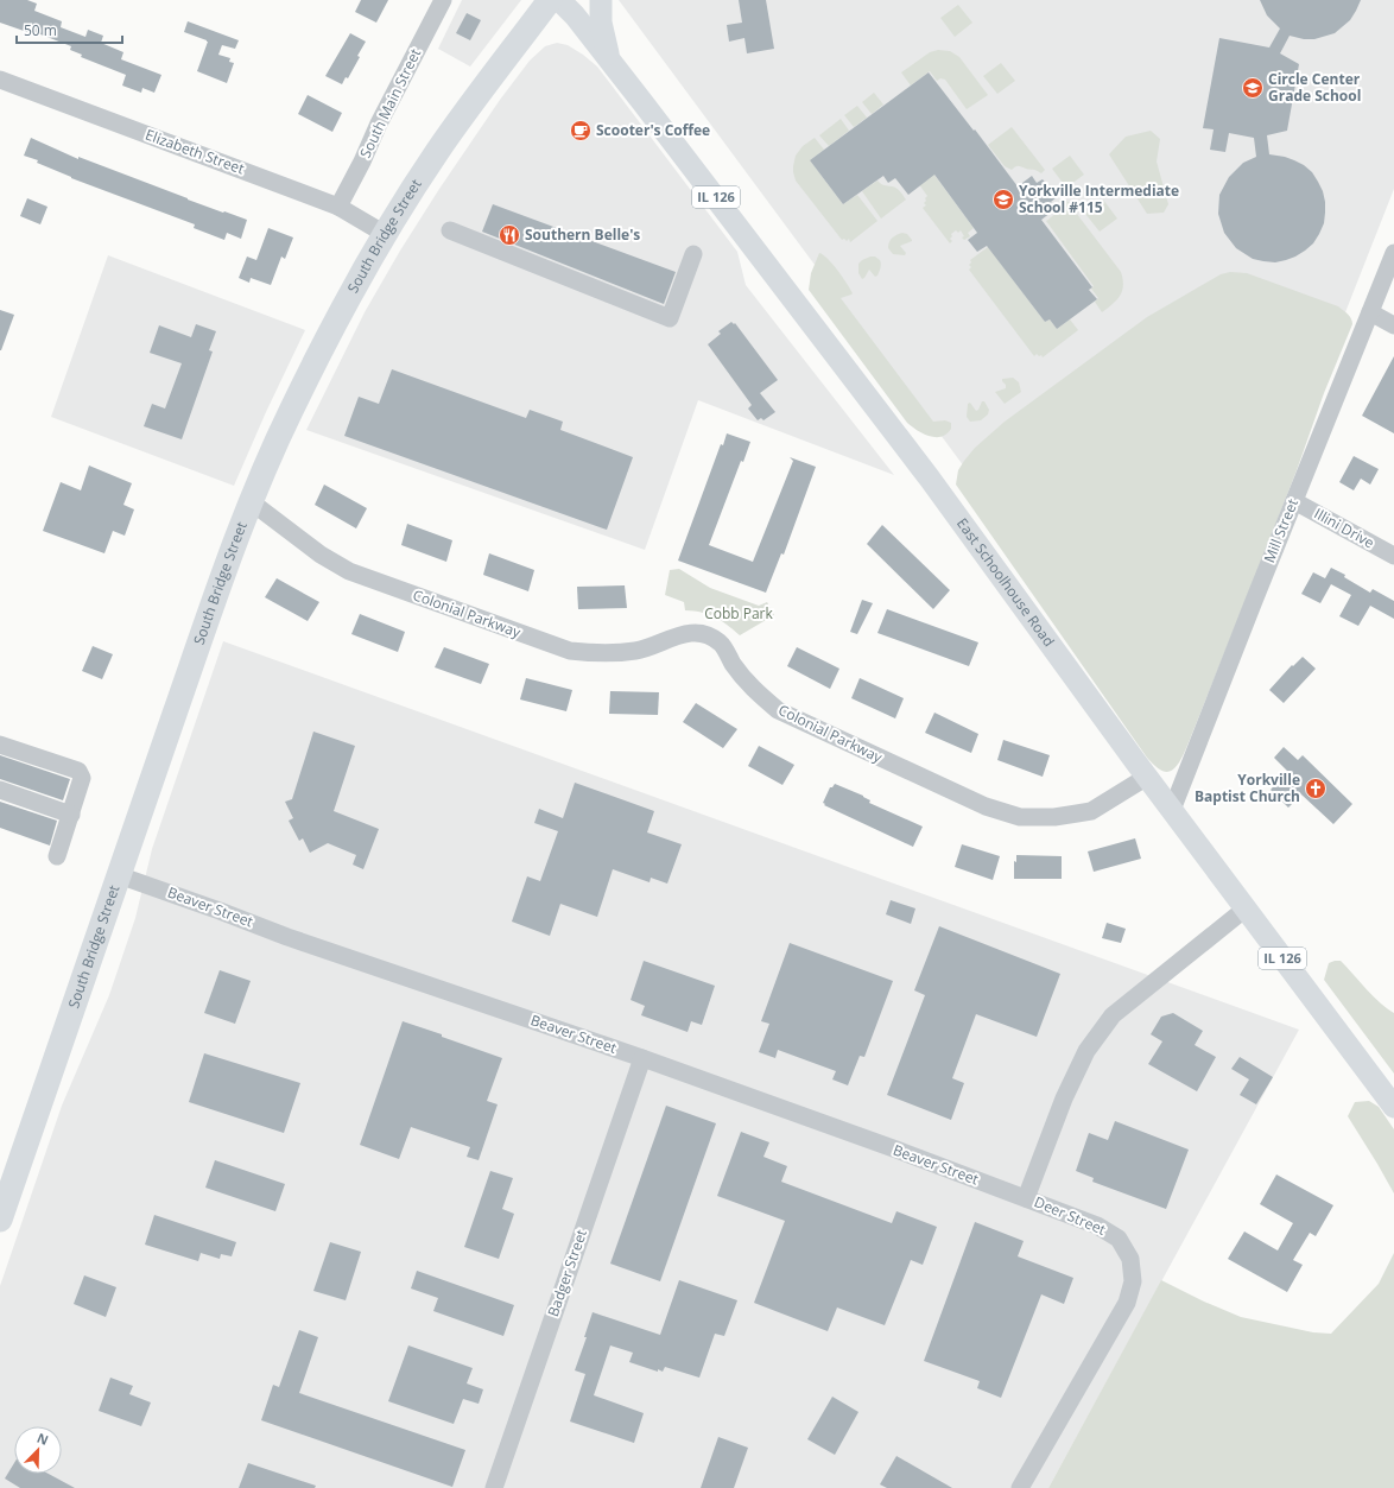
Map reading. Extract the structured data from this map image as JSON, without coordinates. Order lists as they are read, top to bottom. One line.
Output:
{"streets":{"highway":["South Bridge Street"],"main road":["IL 126","East Schoolhouse Road"],"street":["South Main Street","Elizabeth Street","Illini Drive","Mill Street","Colonial Parkway","Beaver Street","Deer Street","Badger Street"]},"crossings":[["South Main Street","Elizabeth Street"],["Elizabeth Street","South Bridge Street"],["South Bridge Street","Colonial Parkway"],["South Bridge Street","Beaver Street"],["Illini Drive","Mill Street"],["Mill Street","East Schoolhouse Road"],["East Schoolhouse Road","Colonial Parkway"],["East Schoolhouse Road","Deer Street"],["Beaver Street","Deer Street"],["Beaver Street","Badger Street"]],"parks":["Cobb Park"],"places":{"school or university":["Circle Center Grade School","Yorkville Intermediate School #115"],"cafe":["Scooter's Coffee"],"restaurant":["Southern Belle's"],"church":["Yorkville Baptist Church"]},"scale_bar":"50 m","north":"top right"}
